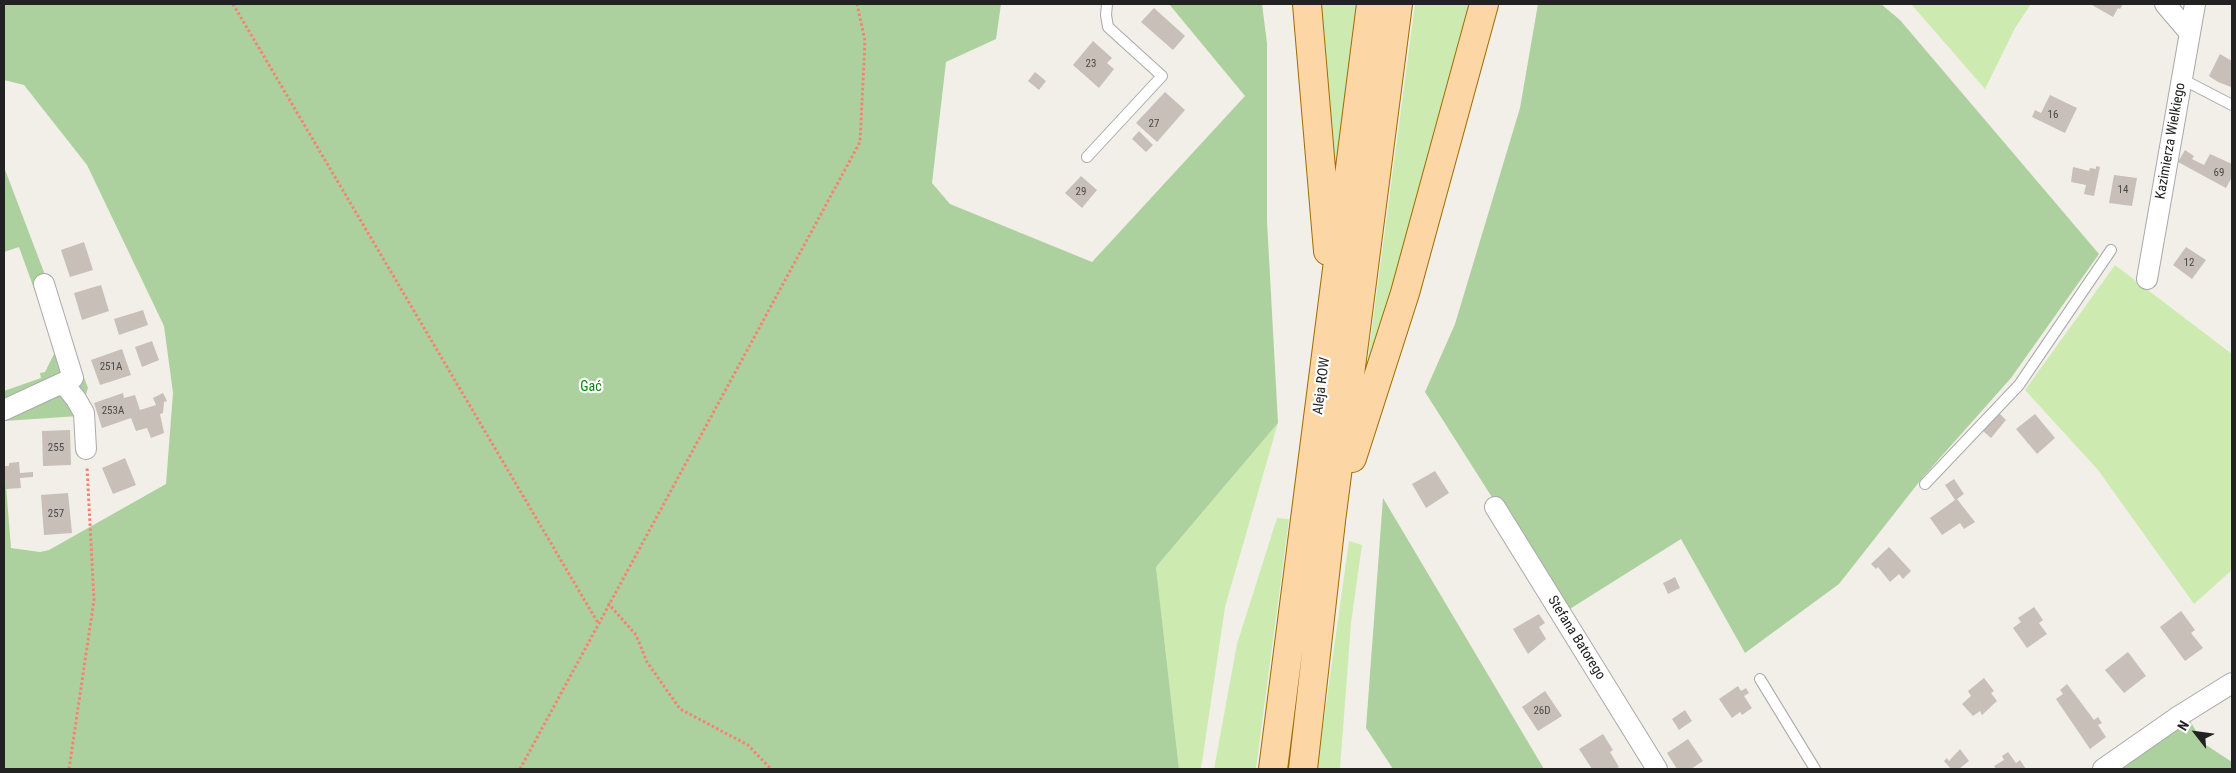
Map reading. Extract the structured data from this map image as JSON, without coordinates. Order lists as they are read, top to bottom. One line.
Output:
{"streets":{"main road":["Aleja ROW"],"street":["Kazimierza Wielkiego","Stefana Batorego"]},"parks":["Gać"],"house_numbers":["23","16","27","69","14","29","12","251A","253A","255","257","26D"],"north":"top left"}
